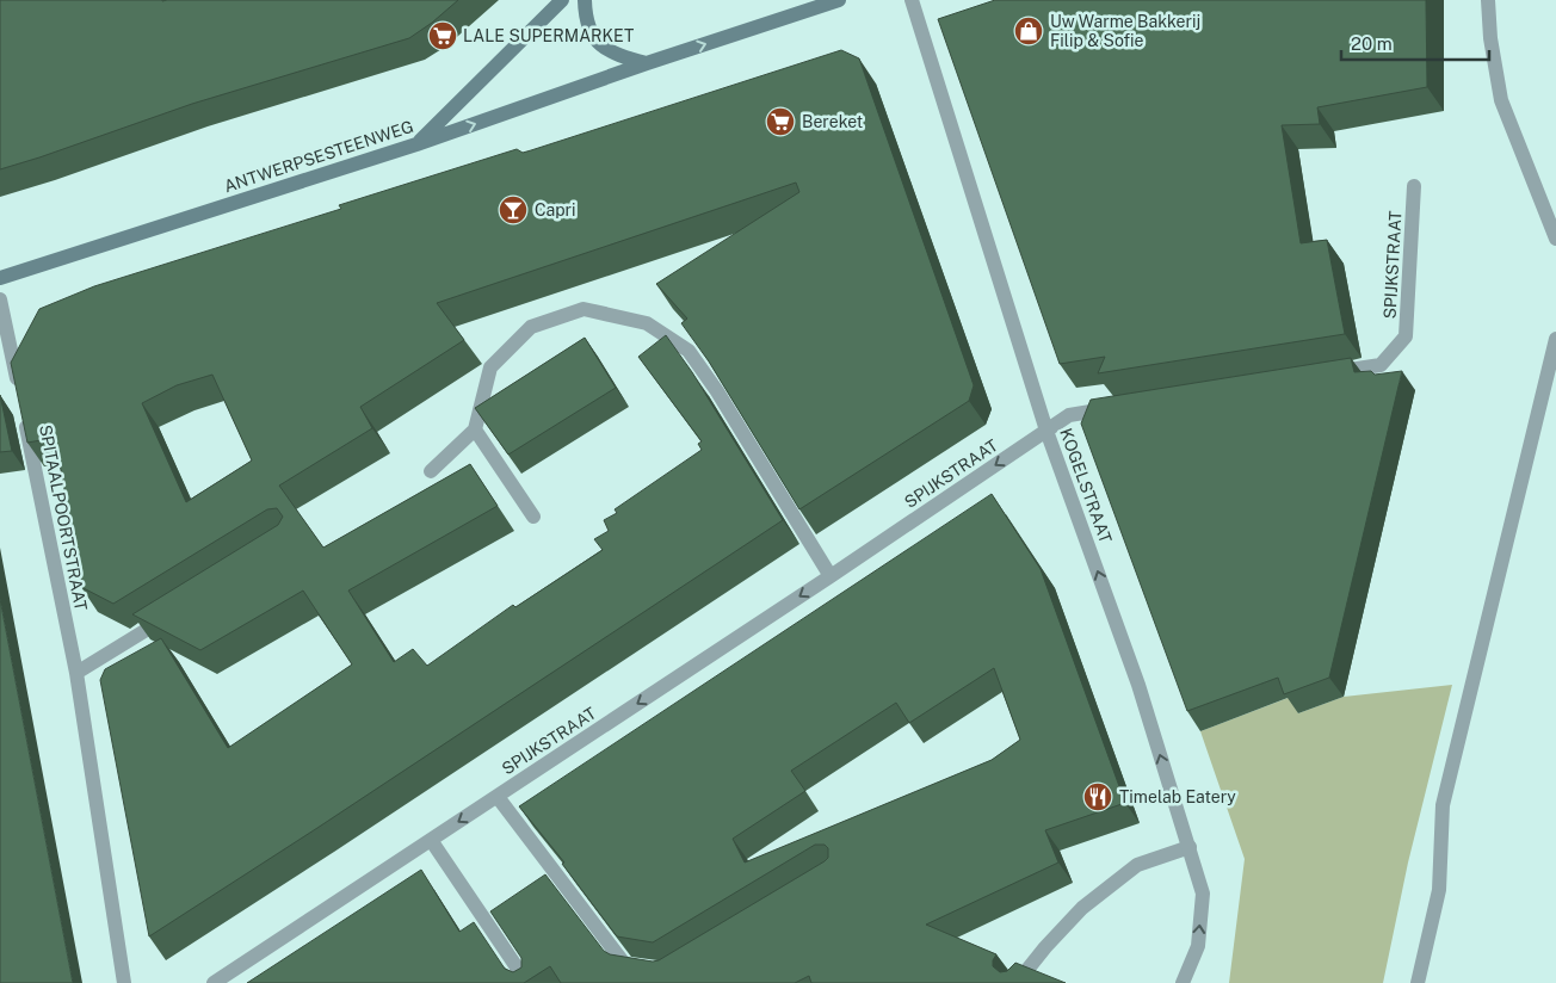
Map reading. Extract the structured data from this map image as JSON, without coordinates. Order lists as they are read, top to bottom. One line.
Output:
{"streets":{"main road":["ANTWERPSESTEENWEG"],"street":["SPIJKSTRAAT","KOGELSTRAAT","SPITAALPOORTSTRAAT"]},"crossings":[["SPIJKSTRAAT","KOGELSTRAAT"]],"one_way":["ANTWERPSESTEENWEG","SPIJKSTRAAT","KOGELSTRAAT"],"places":{"shop":["Uw Warme Bakkerij Filip & Sofie"],"supermarket":["LALE SUPERMARKET","Bereket"],"bar":["Capri"],"restaurant":["Timelab Eatery"]},"scale_bar":"20 m"}
